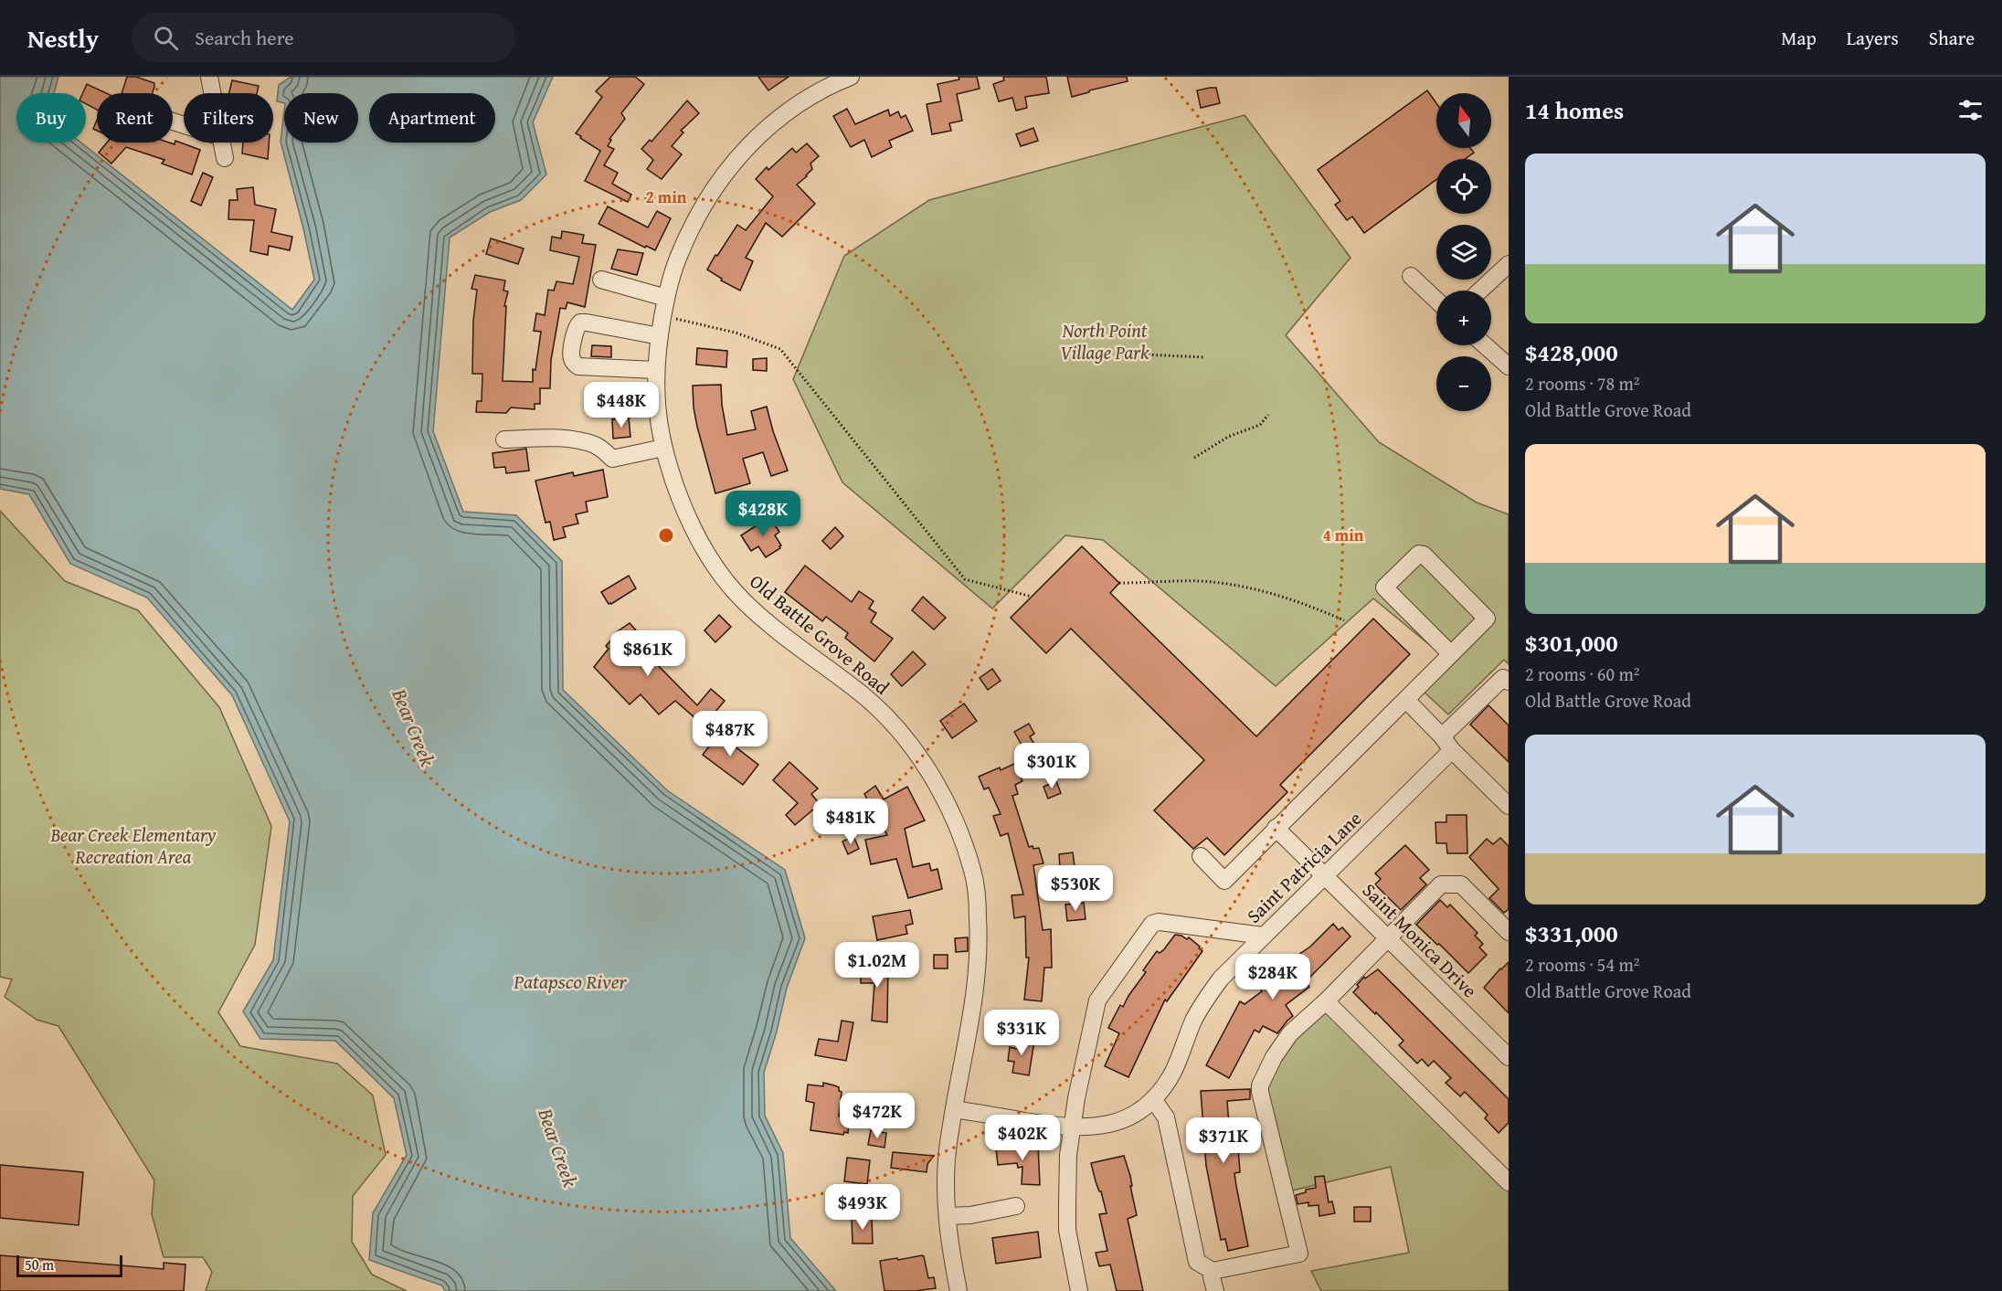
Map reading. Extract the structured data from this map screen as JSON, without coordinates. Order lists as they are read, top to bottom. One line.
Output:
{"streets":{"street":["Old Battle Grove Road","Saint Patricia Lane","Saint Monica Drive"]},"crossings":[["Old Battle Grove Road","Saint Patricia Lane"],["Saint Patricia Lane","Saint Monica Drive"]],"water":["Bear Creek","Patapsco River"],"parks":["North Point Village Park","Bear Creek Elementary Recreation Area"],"scale_bar":"50 m","north":"top","page":{"header":"Nestly","search":"Search here","nav":["Map","Layers","Share"],"heading":"14 homes","map_buttons":["+","−"],"chip":["Buy","Rent","Filters","New","Apartment"],"list":[{"name":"$428,000","note":"2 rooms · 78 m² · Old Battle Grove Road"},{"name":"$301,000","note":"2 rooms · 60 m² · Old Battle Grove Road"},{"name":"$331,000","note":"2 rooms · 54 m² · Old Battle Grove Road"}],"price":["$448K","$428K","$861K","$487K","$301K","$481K","$530K","$1.02M","$284K","$331K","$472K","$402K","$371K","$493K"],"scale":"50 m"},"rings":["2 min","4 min"]}
